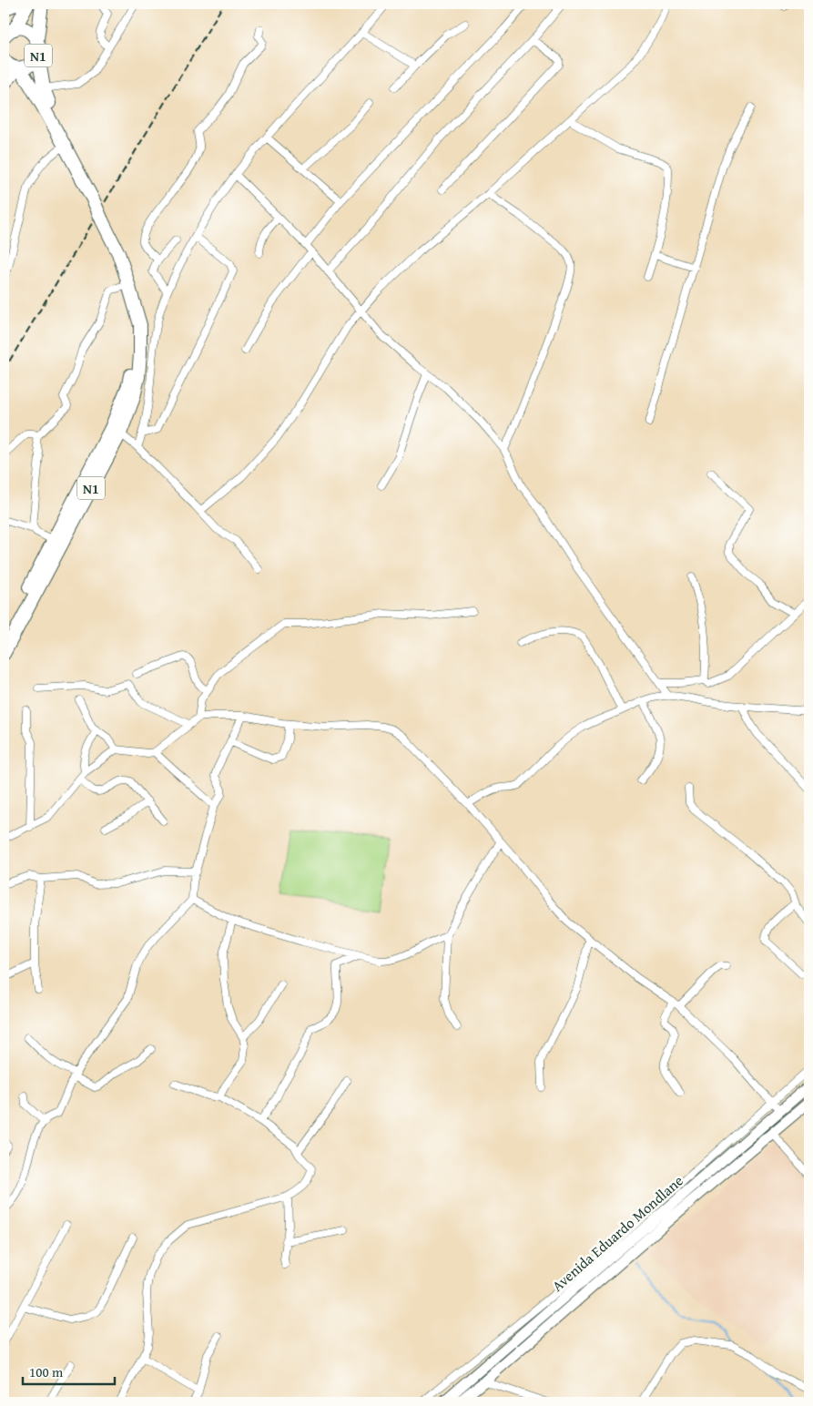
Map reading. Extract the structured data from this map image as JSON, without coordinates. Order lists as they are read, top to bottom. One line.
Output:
{"streets":{"highway":["N1"],"main road":["Avenida Eduardo Mondlane"]},"scale_bar":"100 m"}
